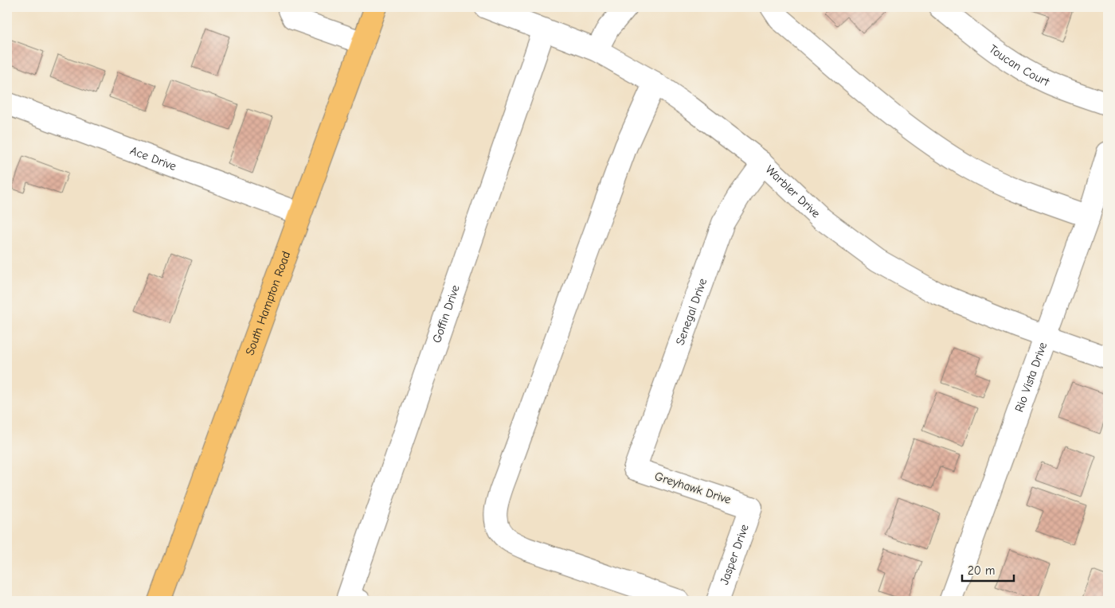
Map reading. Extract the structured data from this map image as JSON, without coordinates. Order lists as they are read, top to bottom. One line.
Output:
{"streets":{"main road":["South Hampton Road"],"street":["Toucan Court","Ace Drive","Warbler Drive","Senegal Drive","Goffin Drive","Rio Vista Drive","Greyhawk Drive","Jasper Drive"]},"crossings":[["Ace Drive","South Hampton Road"],["Warbler Drive","Senegal Drive"],["Warbler Drive","Goffin Drive"],["Warbler Drive","Rio Vista Drive"],["Senegal Drive","Greyhawk Drive"],["Greyhawk Drive","Jasper Drive"]],"scale_bar":"20 m"}
